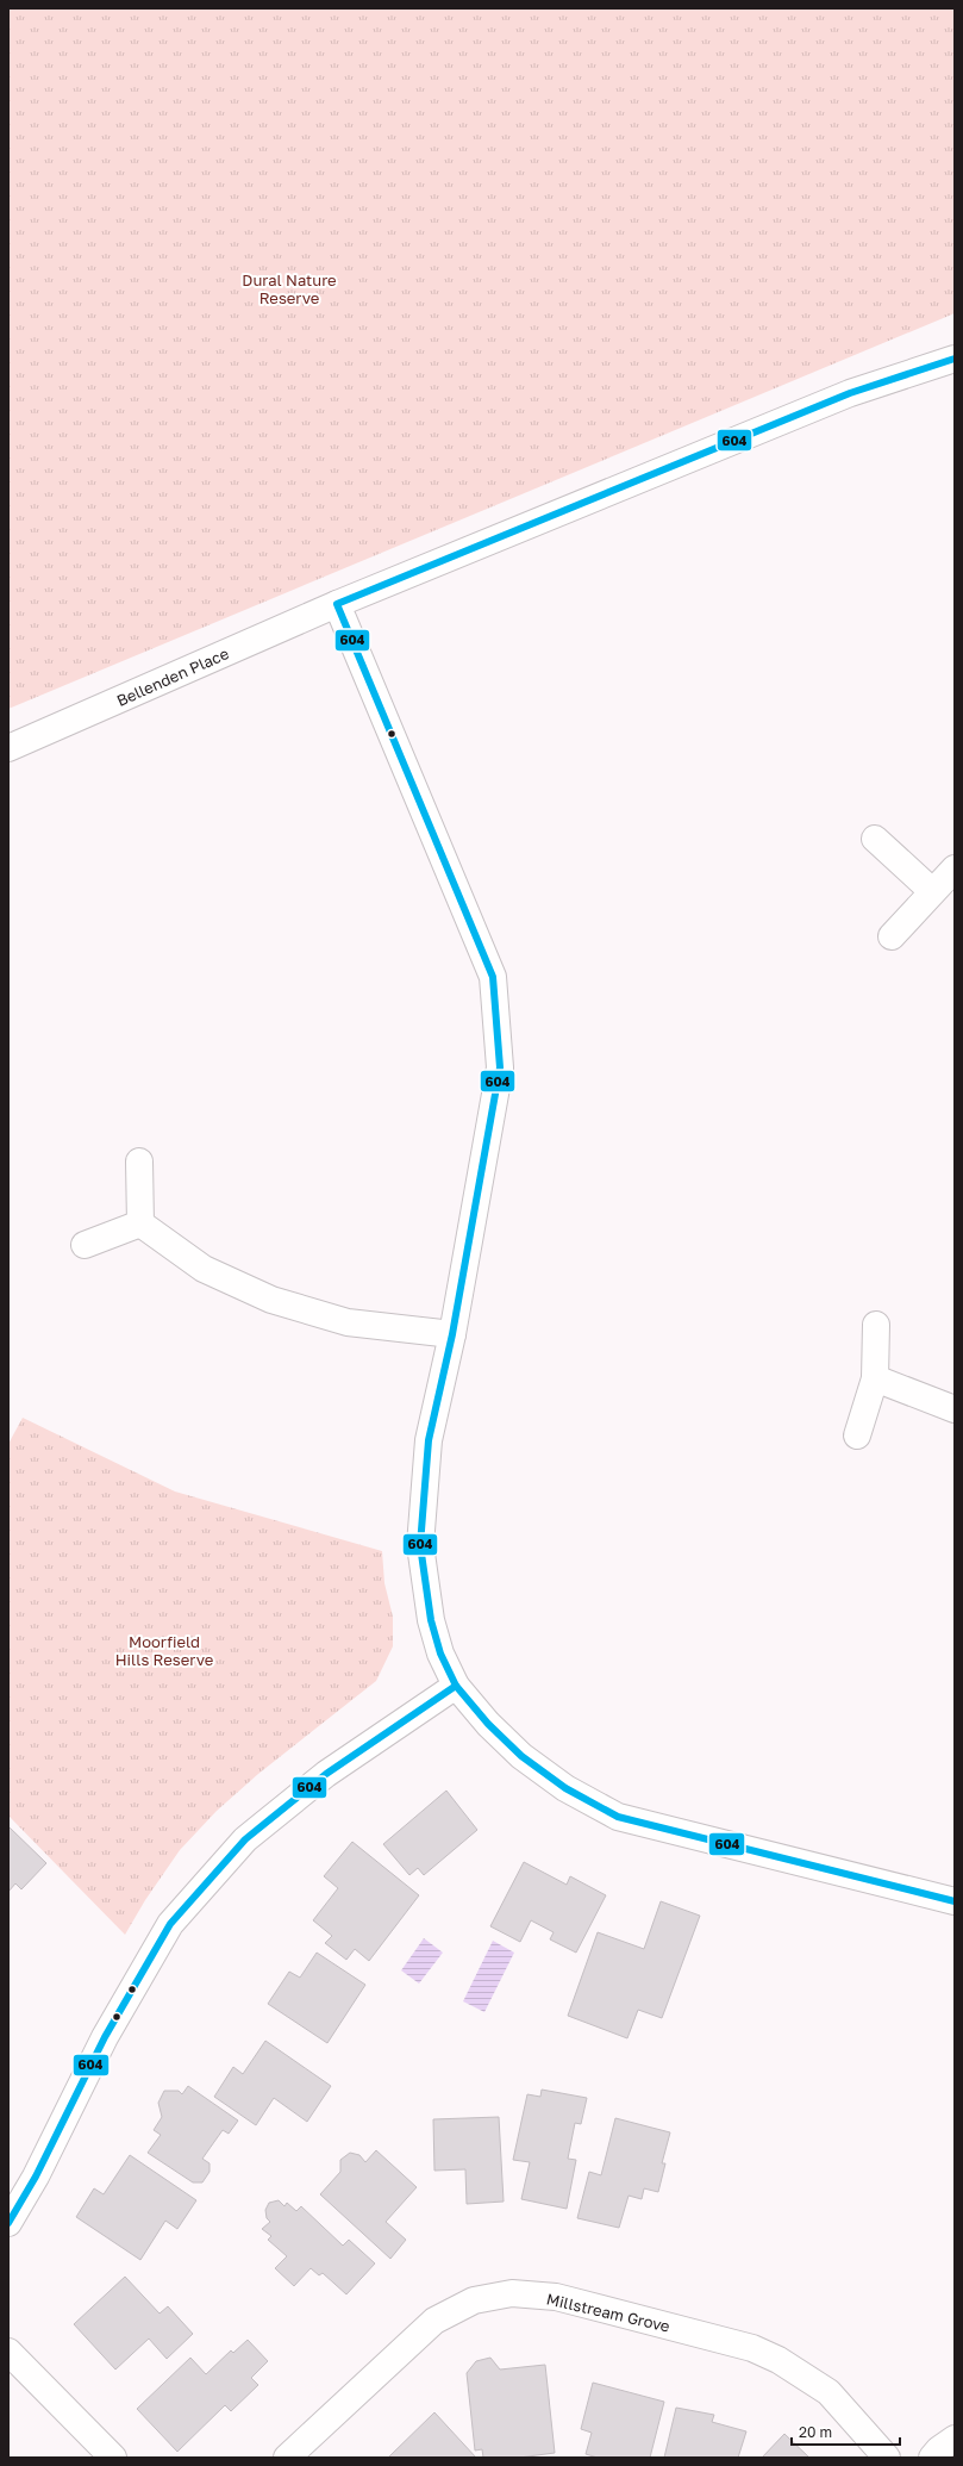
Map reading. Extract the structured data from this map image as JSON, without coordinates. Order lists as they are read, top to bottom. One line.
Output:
{"streets":{"street":["Bellenden Place","Millstream Grove"]},"parks":["Dural Nature Reserve","Moorfield Hills Reserve"],"lines":["transit line 604"],"scale_bar":"20 m"}
